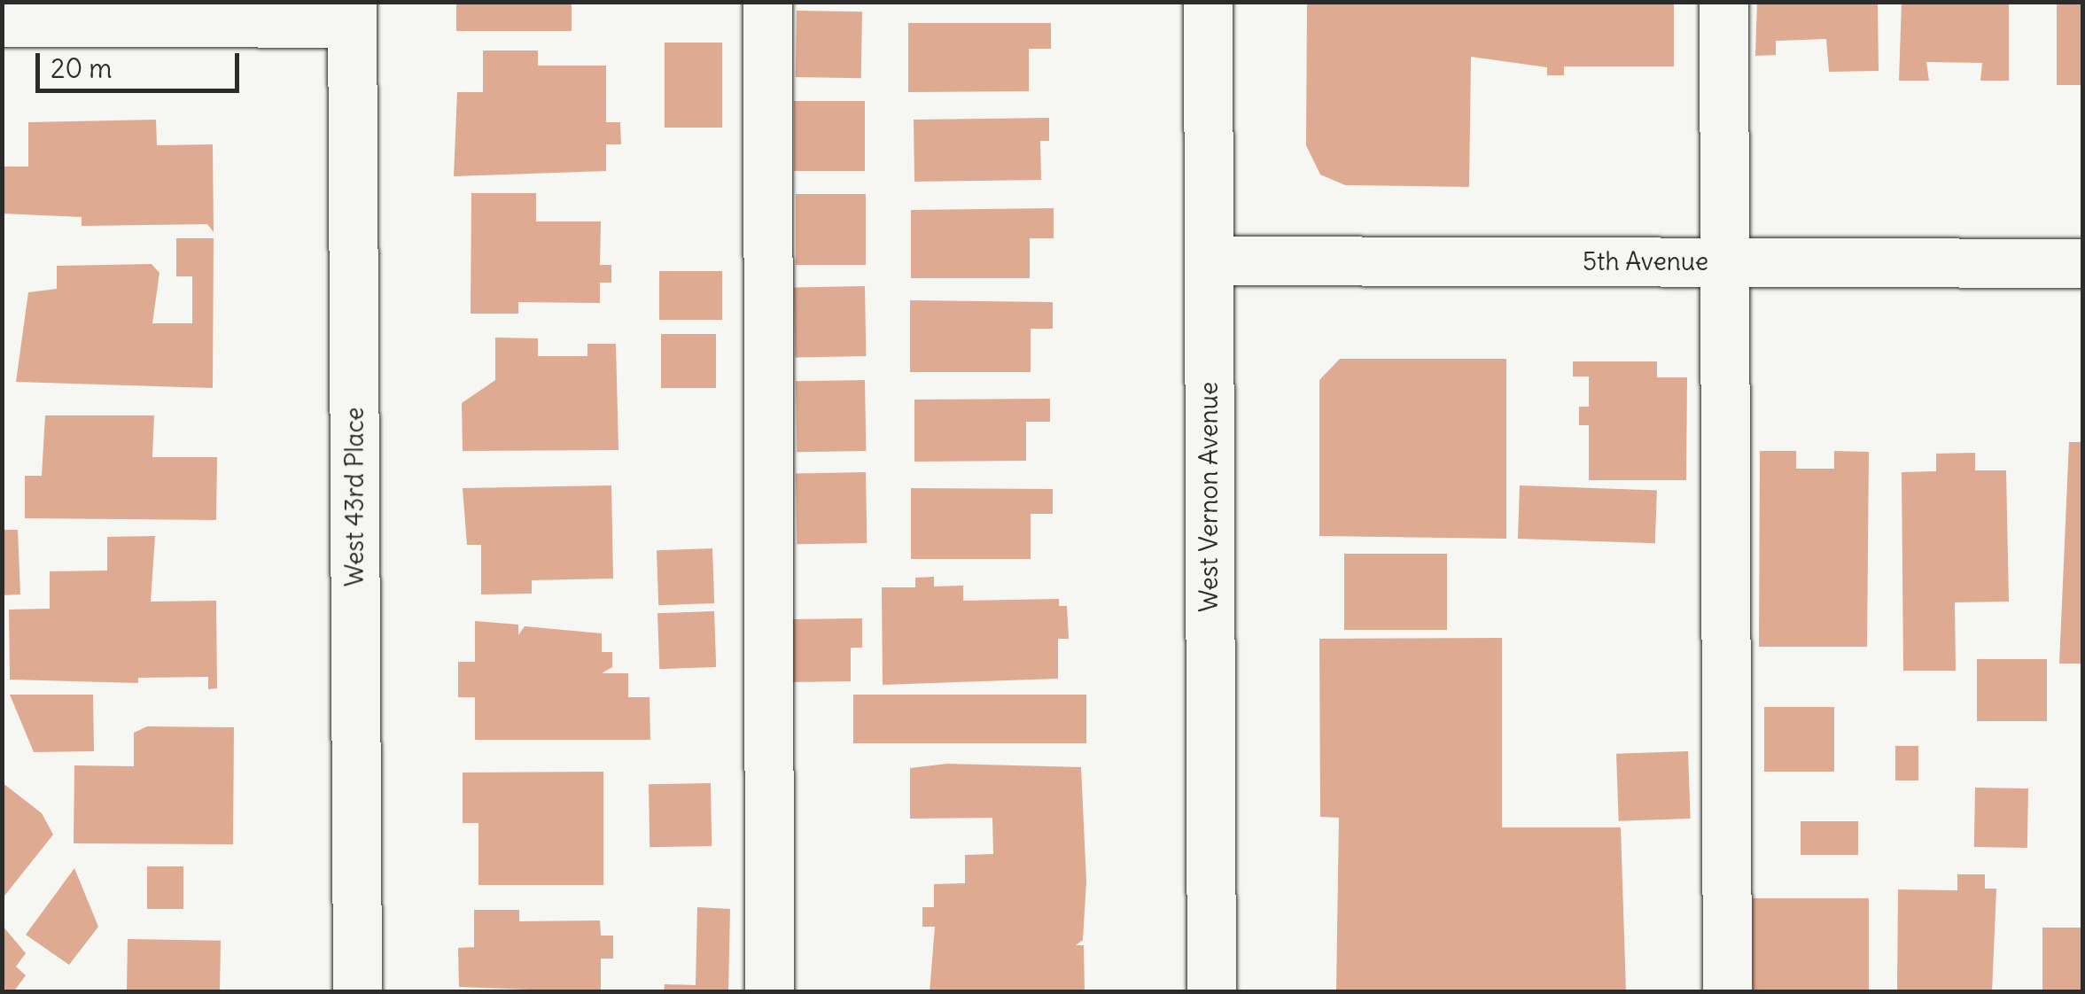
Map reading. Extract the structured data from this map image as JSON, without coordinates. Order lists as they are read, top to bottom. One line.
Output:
{"streets":{"street":["5th Avenue","West 43rd Place","West Vernon Avenue"]},"crossings":[["5th Avenue","West Vernon Avenue"]],"scale_bar":"20 m"}
